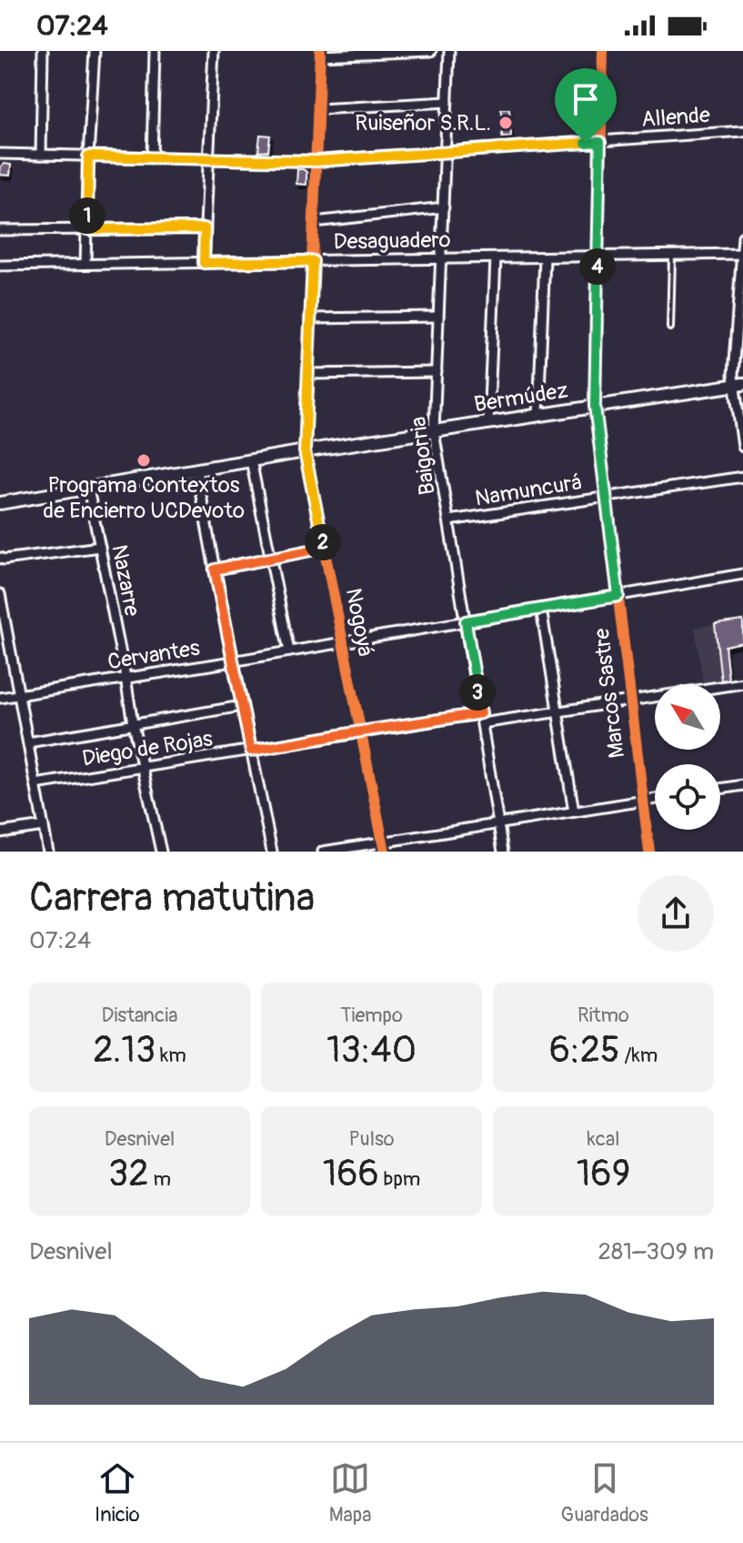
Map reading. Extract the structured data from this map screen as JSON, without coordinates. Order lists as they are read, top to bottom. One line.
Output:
{"streets":{"street":["Allende","Desaguadero","Bermúdez","Baigorria","Namuncurá","Nazarre","Nogoyá","Cervantes","Marcos Sastre","Diego de Rojas"]},"crossings":[["Allende","Baigorria"],["Allende","Nogoyá"],["Allende","Marcos Sastre"],["Desaguadero","Baigorria"],["Desaguadero","Nogoyá"],["Desaguadero","Marcos Sastre"],["Bermúdez","Baigorria"],["Bermúdez","Nazarre"],["Bermúdez","Nogoyá"],["Bermúdez","Marcos Sastre"],["Baigorria","Namuncurá"],["Baigorria","Cervantes"],["Baigorria","Diego de Rojas"],["Namuncurá","Marcos Sastre"],["Nazarre","Cervantes"],["Nazarre","Diego de Rojas"],["Nogoyá","Cervantes"],["Nogoyá","Diego de Rojas"],["Cervantes","Marcos Sastre"],["Marcos Sastre","Diego de Rojas"]],"places":["Ruiseñor S.R.L.","Programa Contextos de Encierro UCDevoto"],"north":"top left","page":{"status":"07:24","pins":["1","4","2","3"],"heading":["Carrera matutina","07:24"],"stats":[["Distancia","2.13 km"],["Tiempo","13:40"],["Ritmo","6:25 /km"],["Desnivel","32 m"],["Pulso","166 bpm"],["kcal","169"]],"chart":["Desnivel","281–309 m"],"tabs":["Inicio","Mapa","Guardados"]}}
